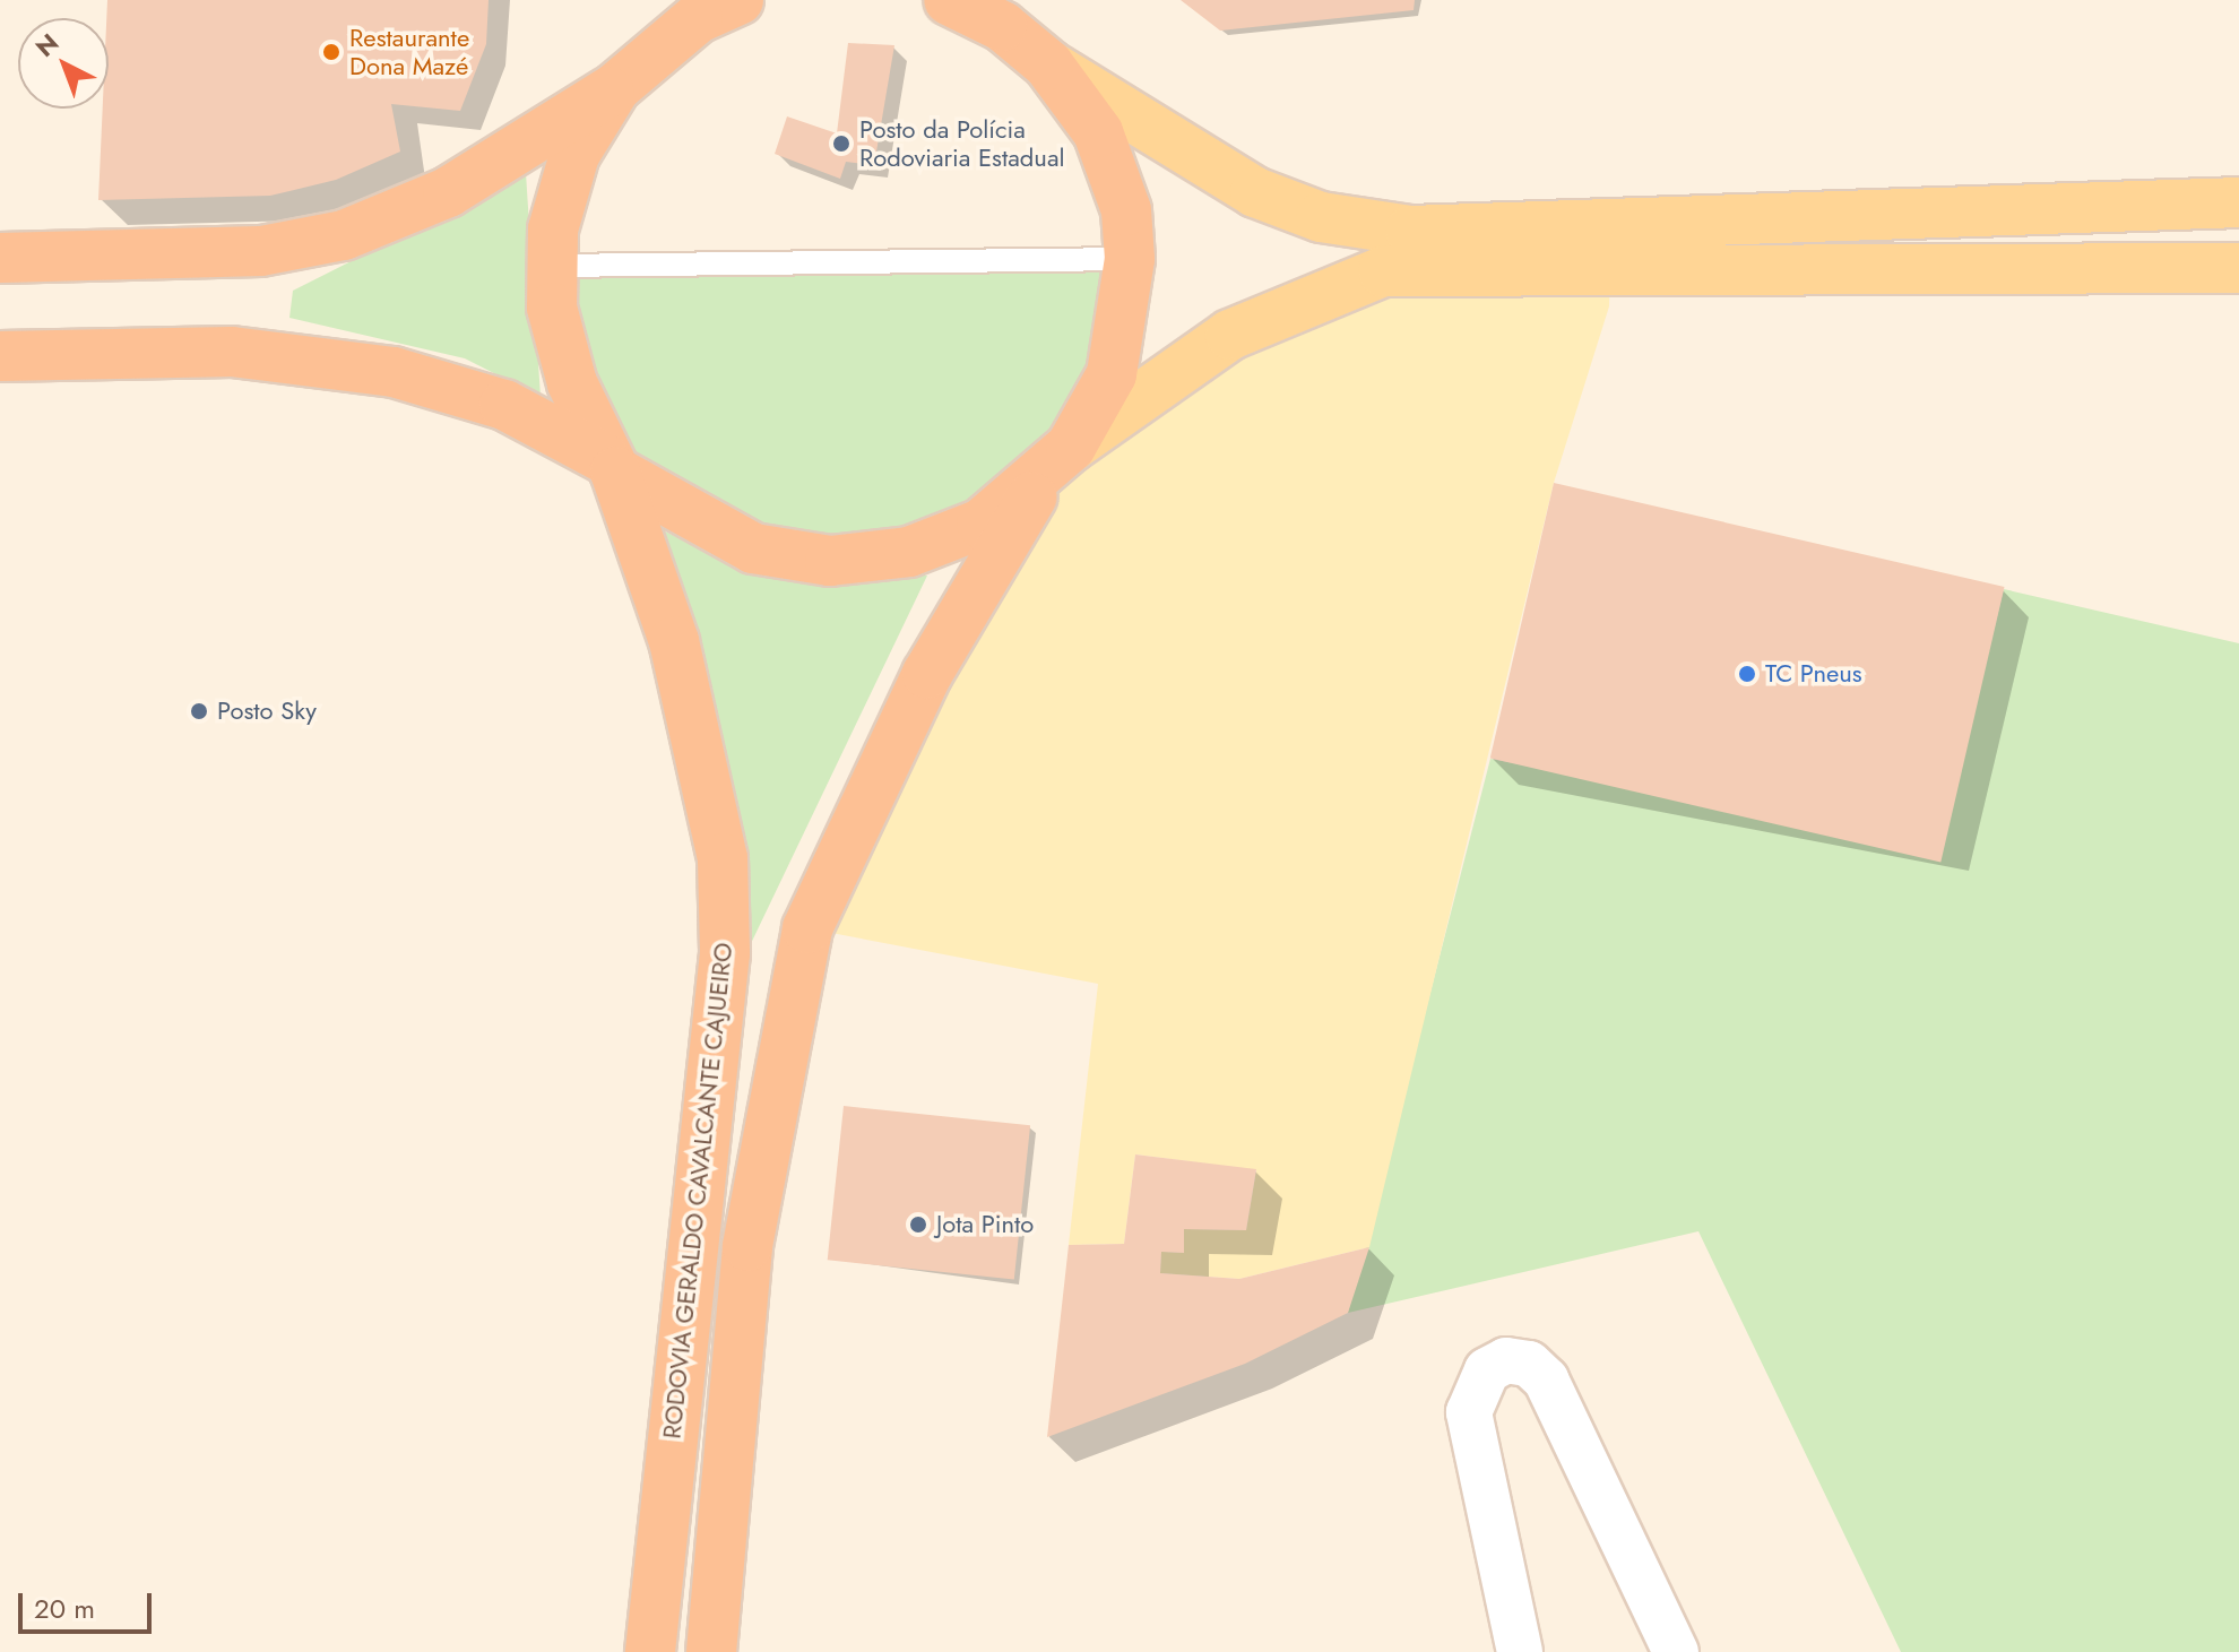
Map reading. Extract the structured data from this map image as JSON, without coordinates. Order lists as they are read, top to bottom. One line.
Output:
{"streets":{"highway":["RODOVIA GERALDO CAVALCANTE CAJUEIRO"]},"places":["Restaurante Dona Mazé","Posto da Polícia Rodoviaria Estadual","TC Pneus","Posto Sky","Jota Pinto"],"scale_bar":"20 m","north":"top left"}
